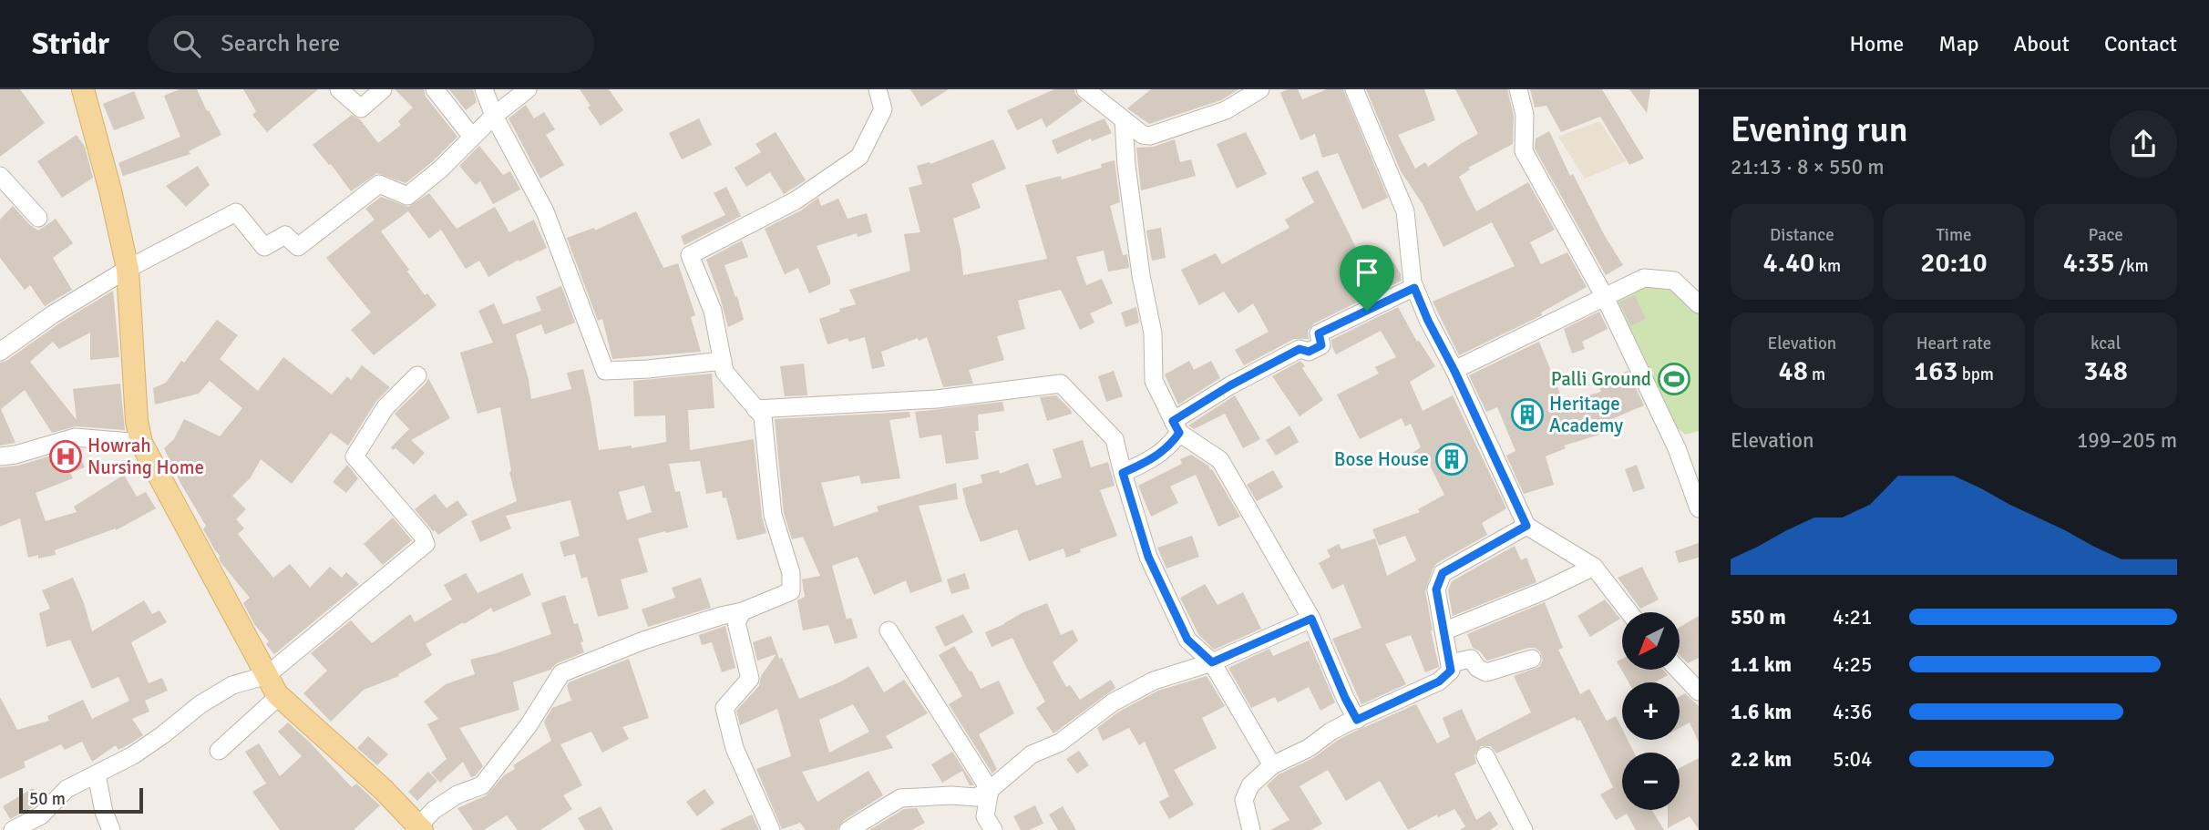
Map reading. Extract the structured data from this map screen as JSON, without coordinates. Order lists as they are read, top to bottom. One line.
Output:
{"places":{"sports":["Palli Ground"],"building":["Heritage Academy","Bose House"],"hospital":["Howrah Nursing Home"]},"scale_bar":"50 m","north":"bottom left","page":{"header":"Stridr","search":"Search here","nav":["Home","Map","About","Contact"],"heading":["Evening run","21:13 · 8 × 550 m"],"stats":[["Distance","4.40 km"],["Time","20:10"],["Pace","4:35 /km"],["Elevation","48 m"],["Heart rate","163 bpm"],["kcal","348"]],"chart":["Elevation","199–205 m"],"list":[{"name":"550 m","note":"4:21"},{"name":"1.1 km","note":"4:25"},{"name":"1.6 km","note":"4:36"},{"name":"2.2 km","note":"5:04"}],"map_buttons":["+","−"],"scale":"50 m"}}
